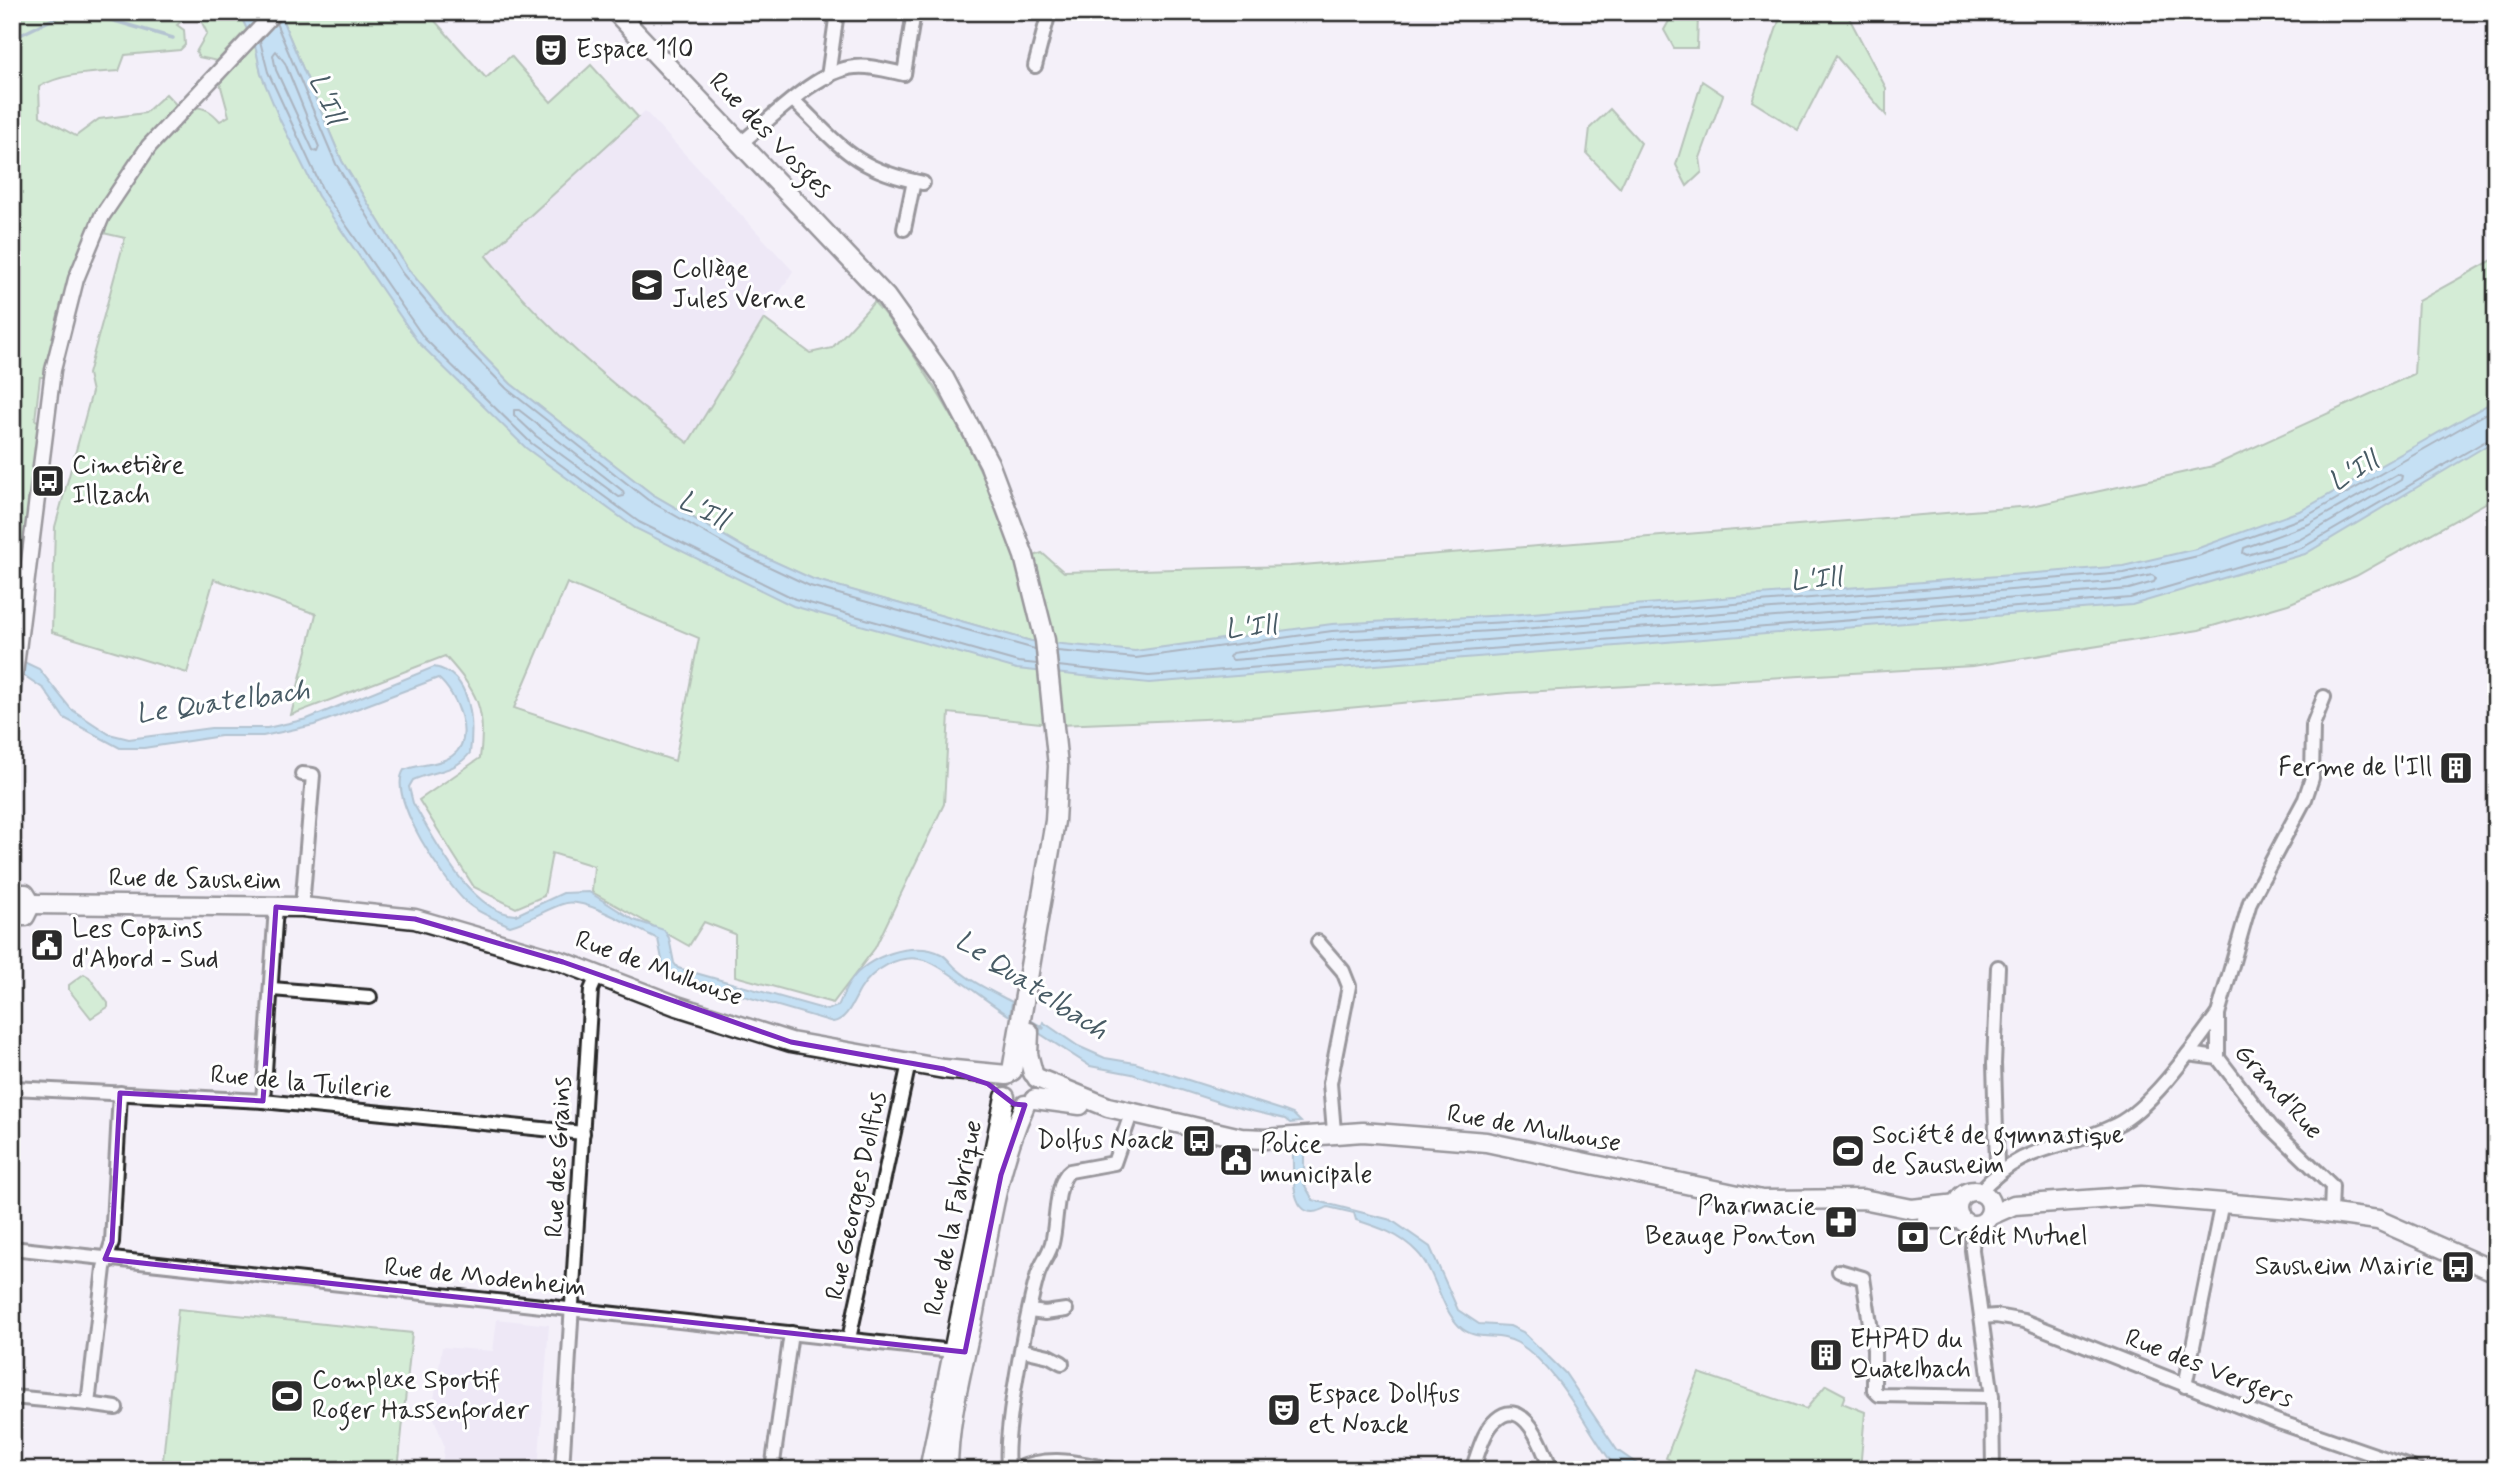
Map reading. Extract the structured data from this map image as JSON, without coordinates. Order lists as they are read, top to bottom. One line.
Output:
{"streets":{"main road":["Rue des Vosges","Rue de Sausheim","Rue de Mulhouse","Rue de la Fabrique"],"street":["Rue de la Tuilerie","Grand'Rue","Rue des Grains","Rue Georges Dollfus","Rue de Modenheim","Rue des Vergers"]},"crossings":[["Rue des Vosges","Rue de la Fabrique"],["Rue de Sausheim","Rue de Mulhouse"],["Rue de Mulhouse","Rue des Grains"],["Rue de Mulhouse","Rue Georges Dollfus"],["Rue de Mulhouse","Rue de la Fabrique"],["Rue de la Tuilerie","Rue des Grains"],["Rue des Grains","Rue de Modenheim"],["Rue Georges Dollfus","Rue de Modenheim"],["Rue de la Fabrique","Rue de Modenheim"]],"water":["L'Ill","Le Quatelbach"],"places":{"theatre":["Espace 110","Espace Dollfus et Noack"],"school or university":["Collège Jules Verne"],"bus stop":["Cimetière Illzach","Dolfus Noack","Sausheim Mairie"],"building":["Ferme de l'Ill","EHPAD du Quatelbach"],"public building":["Les Copains d'Abord - Sud","Police municipale"],"sports":["Société de gymnastique de Sausheim","Complexe Sportif Roger Hassenforder"],"pharmacy":["Pharmacie Beauge Ponton"],"bank":["Crédit Mutuel"]}}
